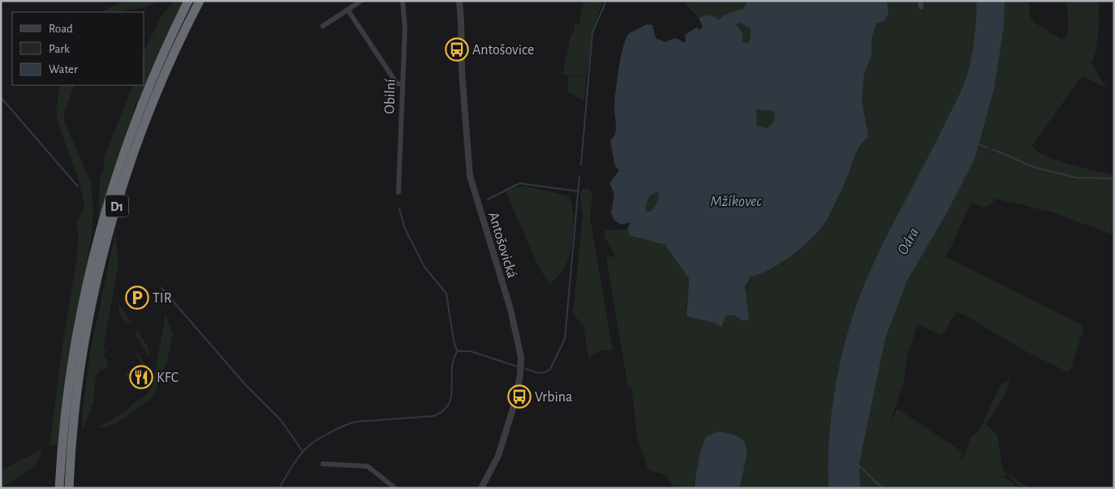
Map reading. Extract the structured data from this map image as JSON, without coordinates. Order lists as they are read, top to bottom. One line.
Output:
{"streets":{"highway":["D1"],"street":["Obilní","Antošovická"]},"water":["Mžíkovec","Odra"],"places":{"bus stop":["Antošovice","Vrbina"],"parking":["TIR"],"restaurant":["KFC"]},"legend":["Road","Park","Water"]}
